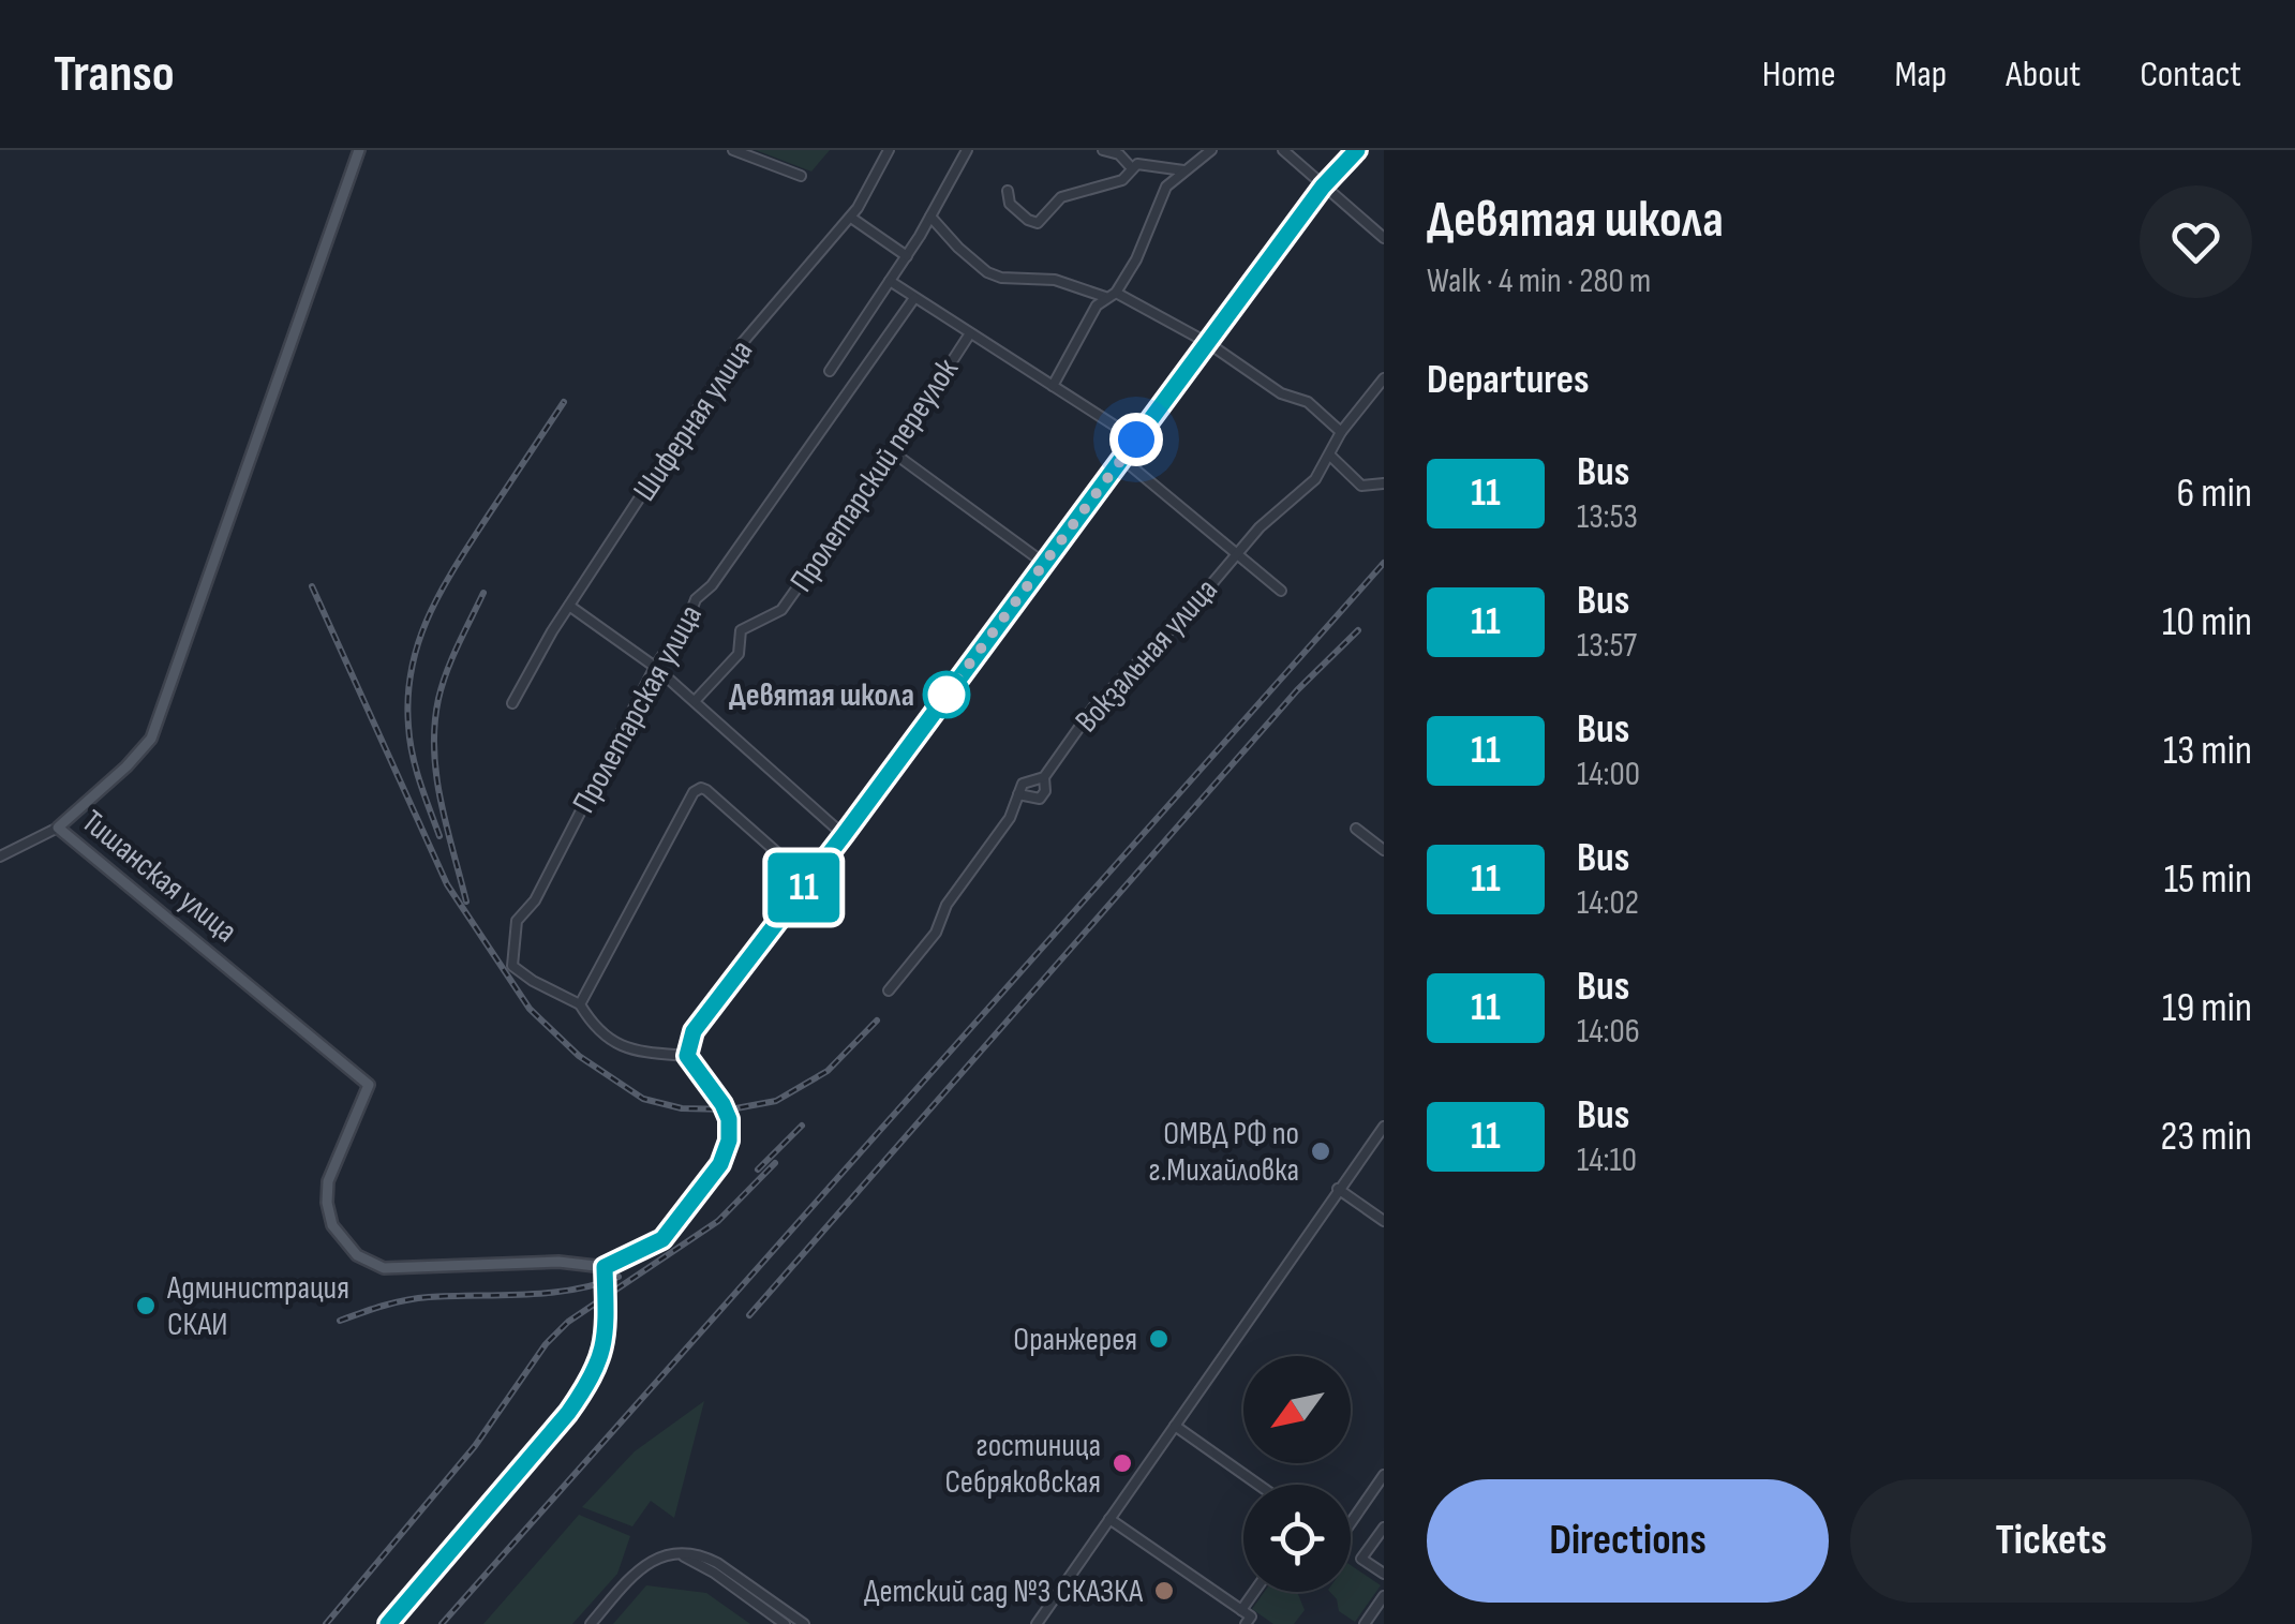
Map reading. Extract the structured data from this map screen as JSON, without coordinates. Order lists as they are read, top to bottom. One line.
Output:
{"streets":{"main road":["Тишанская улица"],"street":["Шиферная улица","Пролетарский переулок","Вокзальная улица","Пролетарская улица"]},"places":["Девятая школа","ОМВД РФ по г.Михайловка","Администрация СКАИ","Оранжерея","гостиница Себряковская","Детский сад №3 СКАЗКА"],"lines":["bus line 11"],"north":"bottom left","page":{"header":"Transo","nav":["Home","Map","About","Contact"],"on_map":"11","heading":[["Девятая школа","Walk · 4 min · 280 m"],"Departures"],"list":[{"mark":"11","name":"Bus","note":"13:53","value":"6 min"},{"mark":"11","name":"Bus","note":"13:57","value":"10 min"},{"mark":"11","name":"Bus","note":"14:00","value":"13 min"},{"mark":"11","name":"Bus","note":"14:02","value":"15 min"},{"mark":"11","name":"Bus","note":"14:06","value":"19 min"},{"mark":"11","name":"Bus","note":"14:10","value":"23 min"}],"buttons":["Directions","Tickets"]}}
